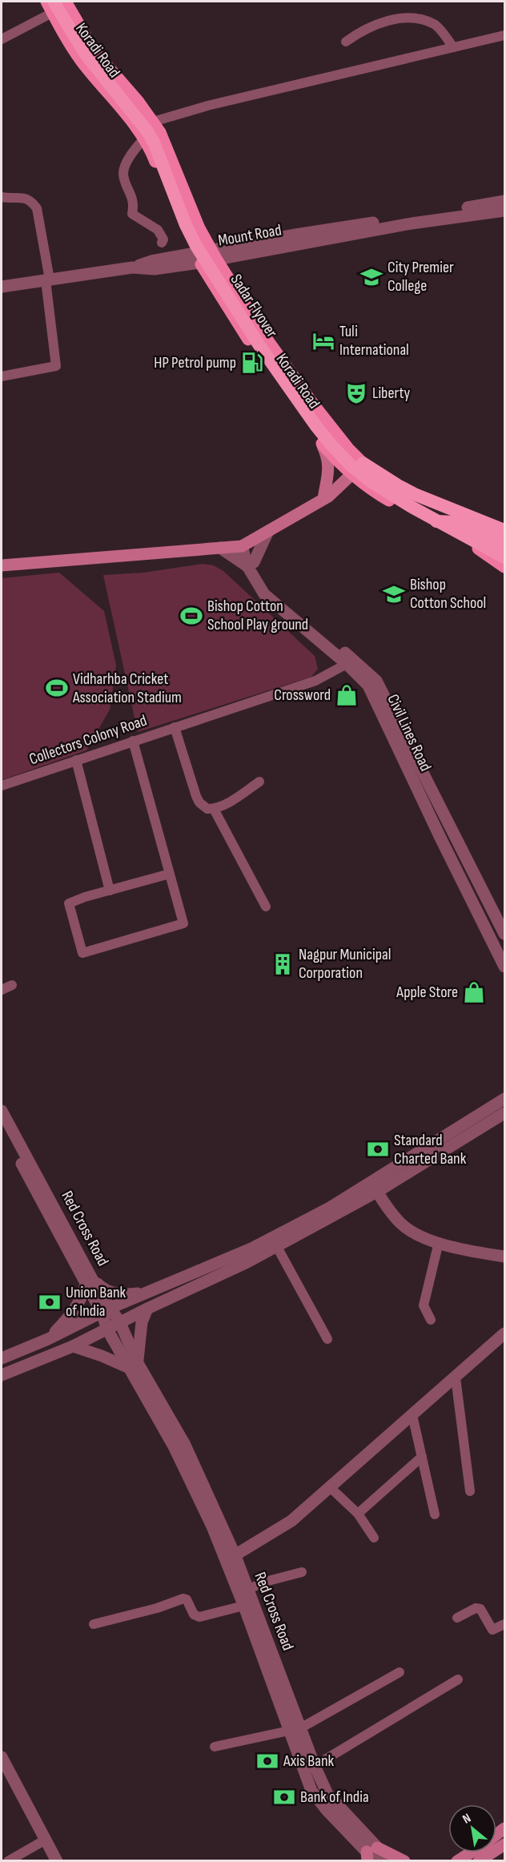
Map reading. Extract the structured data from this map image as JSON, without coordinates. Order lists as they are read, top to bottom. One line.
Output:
{"streets":{"highway":["Sadar Flyover"],"main road":["Koradi Road"],"street":["Mount Road","Civil Lines Road","Collectors Colony Road","Red Cross Road"]},"crossings":[["Koradi Road","Mount Road"],["Koradi Road","Sadar Flyover"],["Civil Lines Road","Collectors Colony Road"]],"places":{"school or university":["City Premier College","Bishop Cotton School"],"hotel":["Tuli International"],"fuel station":["HP Petrol pump"],"theatre":["Liberty"],"sports":["Bishop Cotton School Play ground","Vidharhba Cricket Association Stadium"],"shop":["Crossword","Apple Store"],"building":["Nagpur Municipal Corporation"],"bank":["Standard Charted Bank","Union Bank of India","Axis Bank","Bank of India"]},"north":"top left"}
